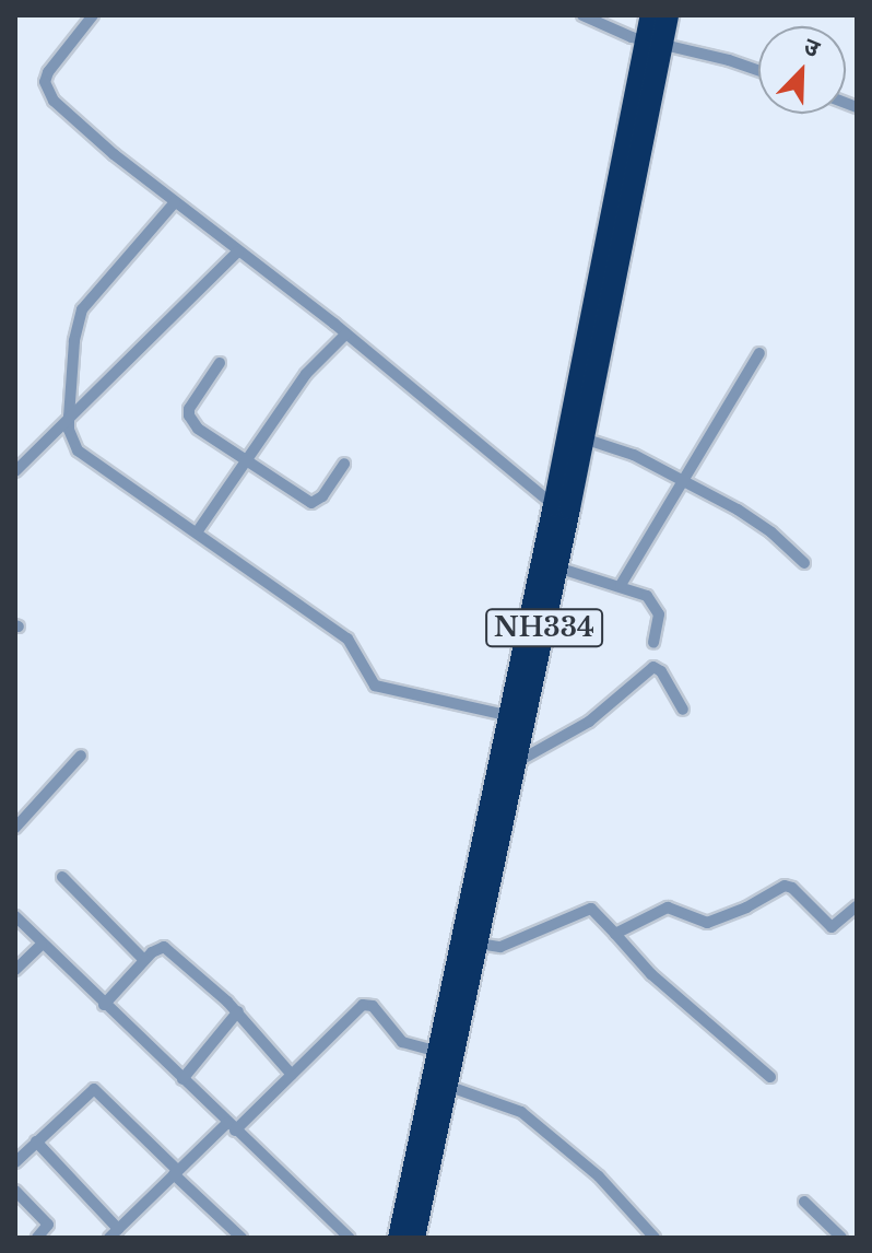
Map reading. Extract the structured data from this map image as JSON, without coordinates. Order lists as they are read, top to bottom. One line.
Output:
{"streets":{"highway":["NH334"]},"north":"top right"}
